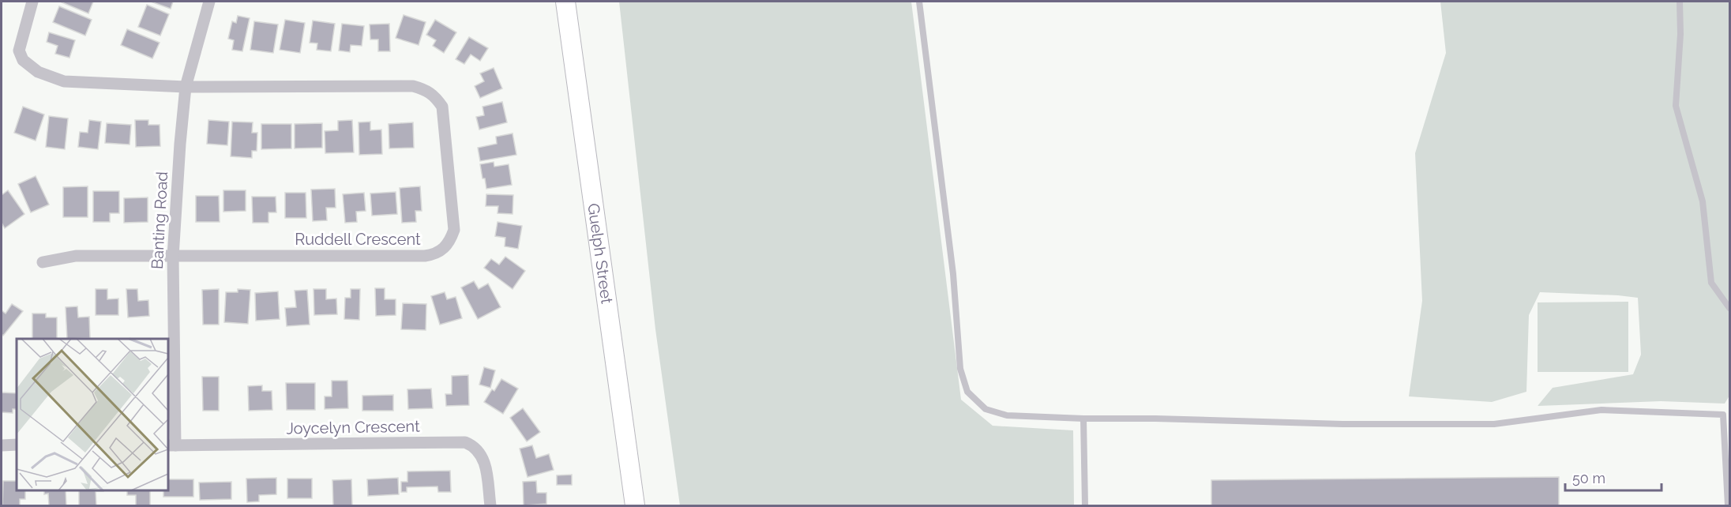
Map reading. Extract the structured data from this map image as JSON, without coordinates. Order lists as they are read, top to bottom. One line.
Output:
{"streets":{"main road":["Guelph Street"],"street":["Banting Road","Ruddell Crescent","Joycelyn Crescent"]},"crossings":[["Banting Road","Ruddell Crescent"],["Banting Road","Joycelyn Crescent"]],"scale_bar":"50 m"}
